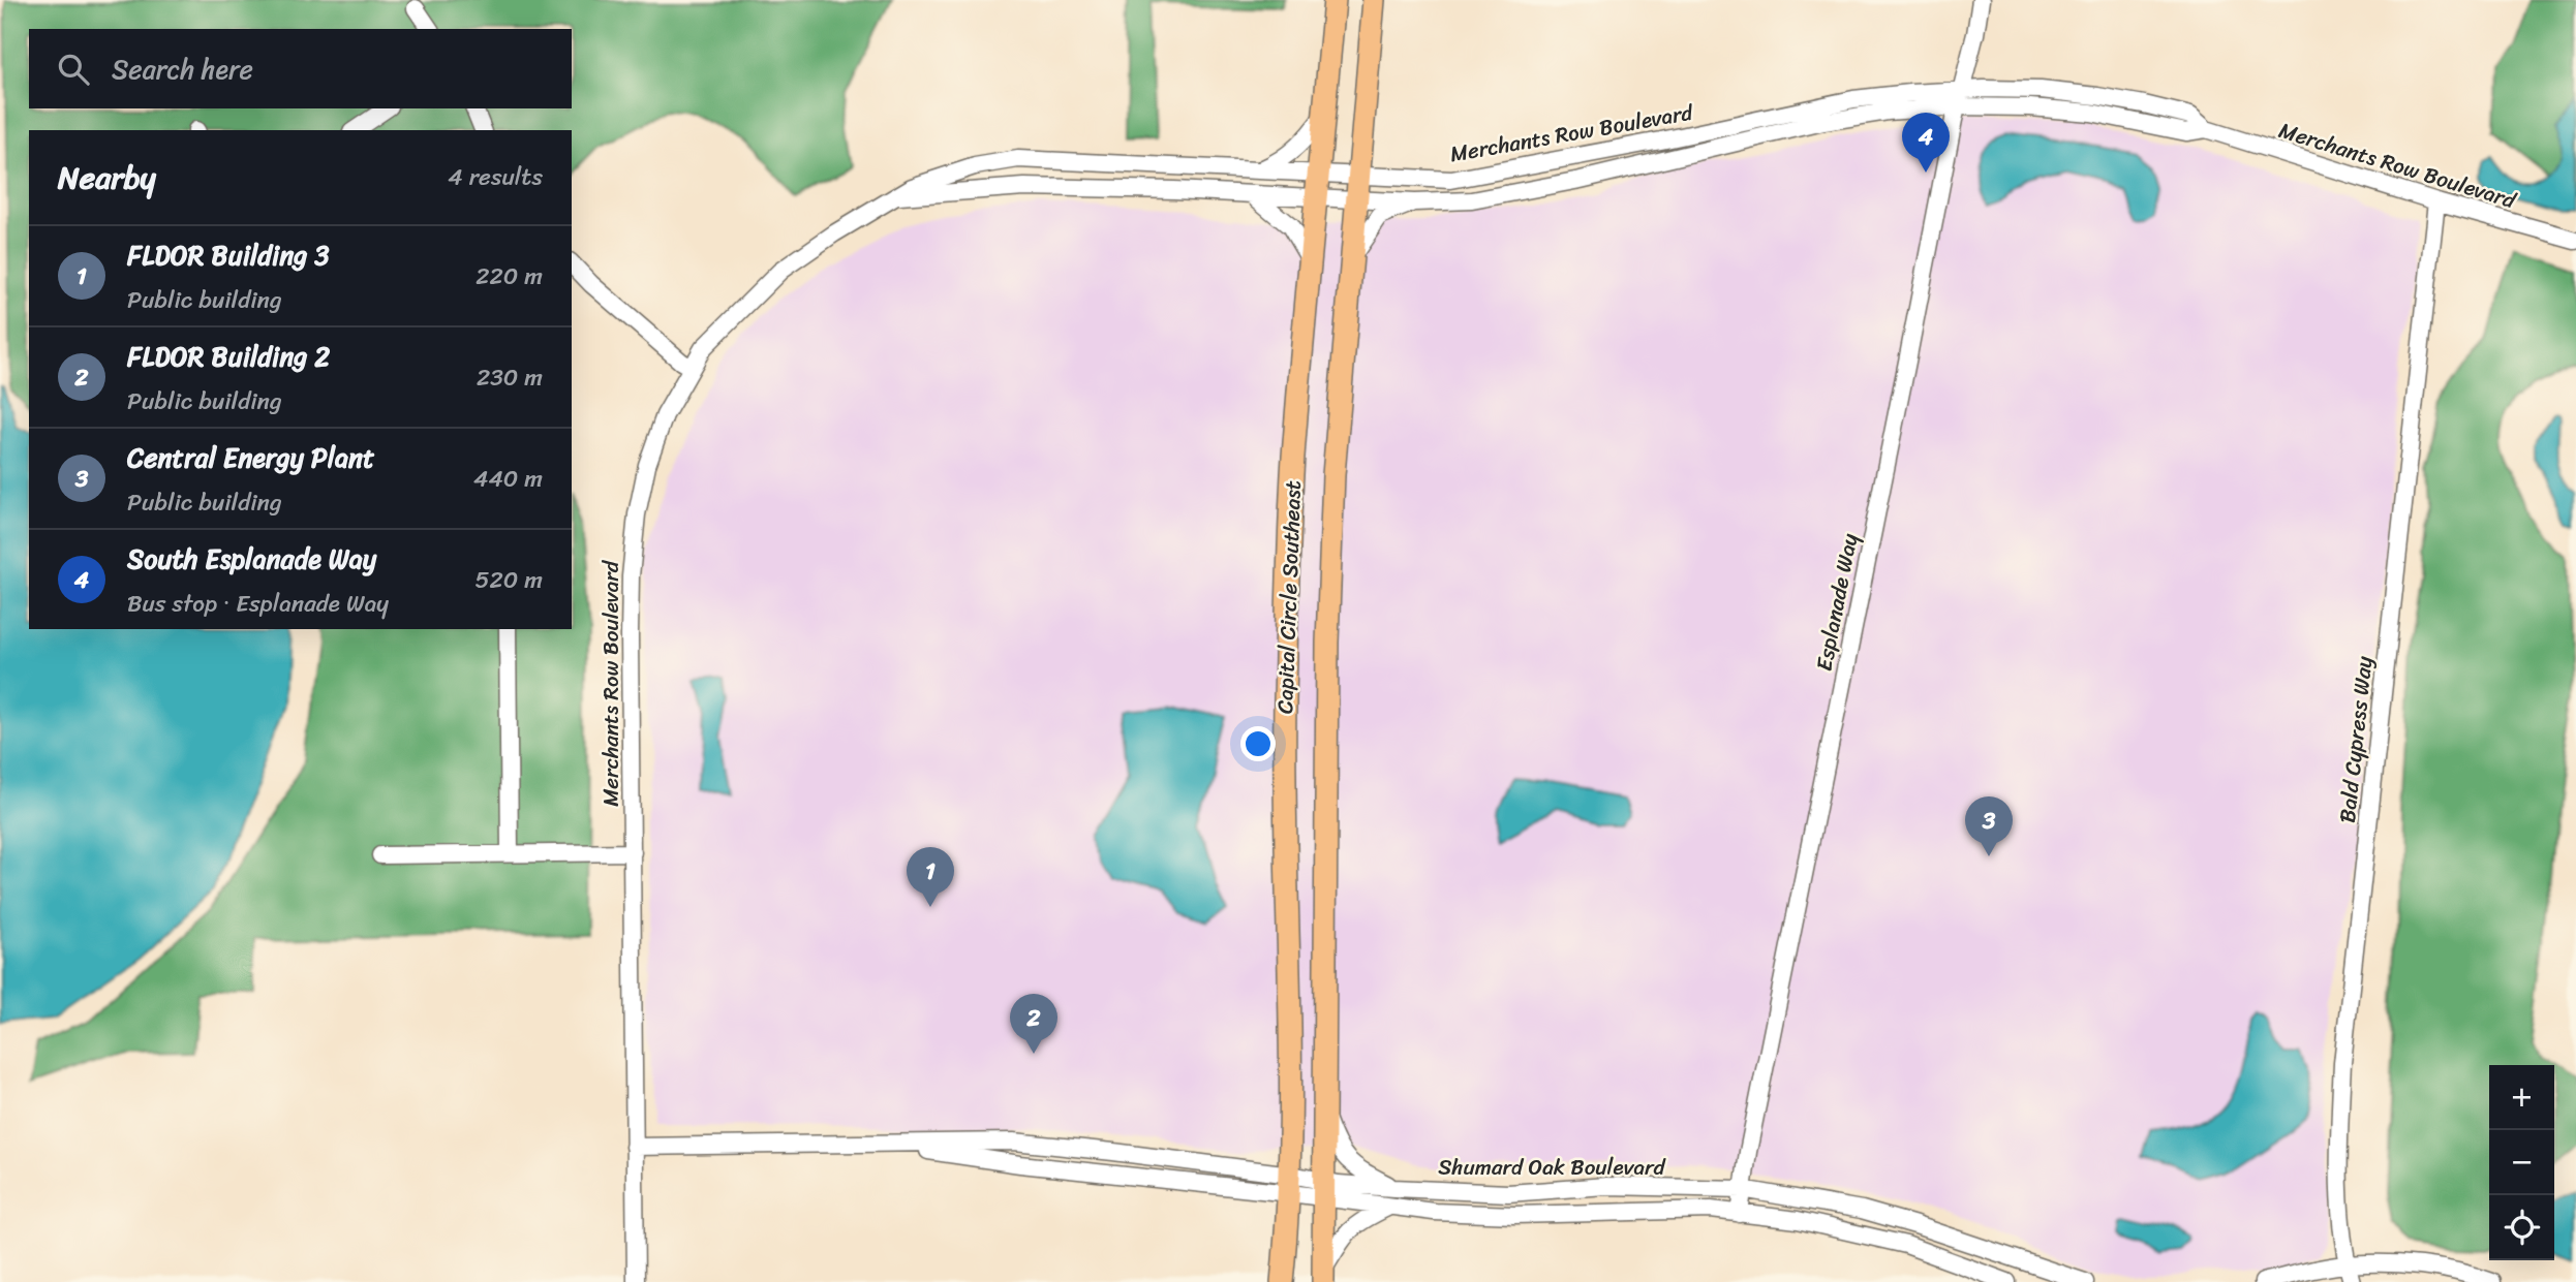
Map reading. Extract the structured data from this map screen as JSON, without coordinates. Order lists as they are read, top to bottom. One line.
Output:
{"streets":{"main road":["Capital Circle Southeast"],"street":["Merchants Row Boulevard","Esplanade Way","Bald Cypress Way","Shumard Oak Boulevard"]},"crossings":[["Merchants Row Boulevard","Capital Circle Southeast"],["Merchants Row Boulevard","Esplanade Way"],["Merchants Row Boulevard","Bald Cypress Way"],["Merchants Row Boulevard","Shumard Oak Boulevard"],["Capital Circle Southeast","Shumard Oak Boulevard"],["Esplanade Way","Shumard Oak Boulevard"]],"page":{"search":"Search here","pins":["4","3","1","2"],"heading":["Nearby","4 results"],"list":[{"mark":"1","name":"FLDOR Building 3","note":"Public building","value":"220 m"},{"mark":"2","name":"FLDOR Building 2","note":"Public building","value":"230 m"},{"mark":"3","name":"Central Energy Plant","note":"Public building","value":"440 m"},{"mark":"4","name":"South Esplanade Way","note":"Bus stop · Esplanade Way","value":"520 m"}],"map_buttons":["+","−"]}}
